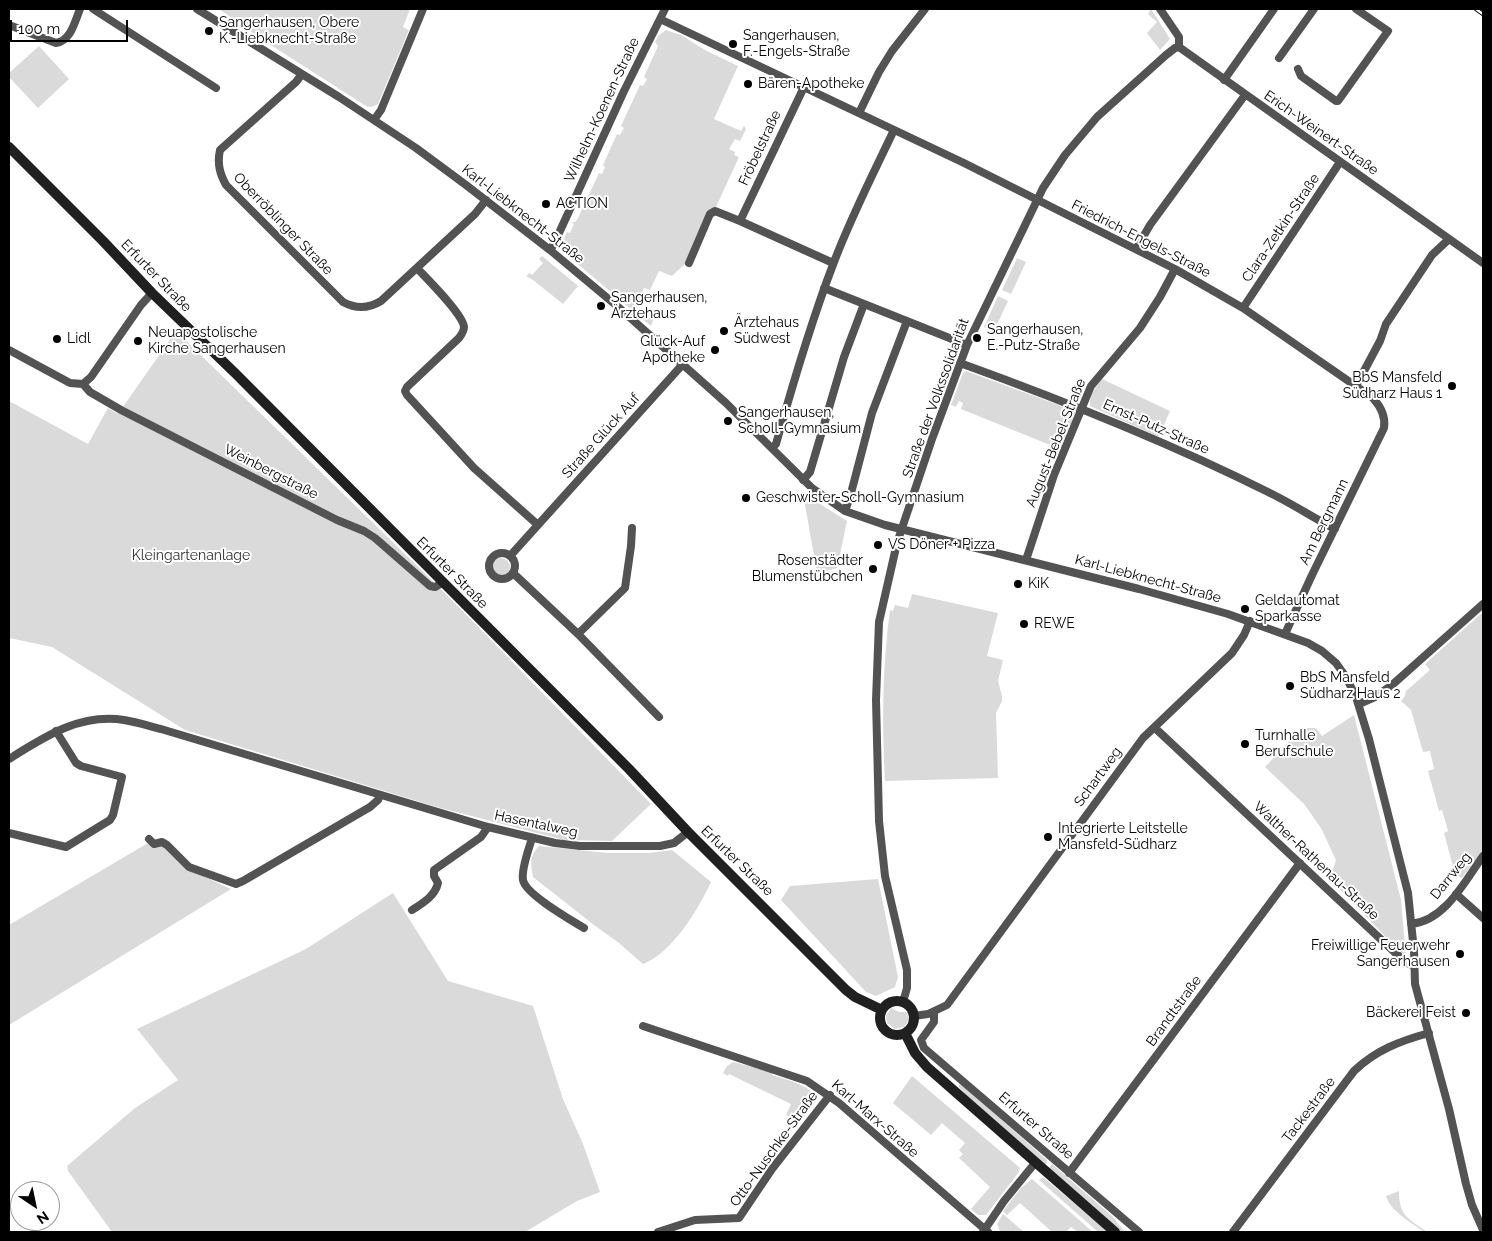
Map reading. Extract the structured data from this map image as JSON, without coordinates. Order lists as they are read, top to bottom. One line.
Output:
{"streets":{"main road":["Erfurter Straße"],"street":["Wilhelm-Koenen-Straße","Erich-Weinert-Straße","Fröbelstraße","Karl-Liebknecht-Straße","Oberröblinger Straße","Clara-Zetkin-Straße","Friedrich-Engels-Straße","Straße der Volkssolidarität","Ernst-Putz-Straße","Straße Glück Auf","August-Bebel-Straße","Weinbergstraße","Am Bergmann","Schartweg","Hasentalweg","Walther-Rathenau-Straße","Darrweg","Brandtstraße","Tackestraße","Karl-Marx-Straße","Otto-Nuschke-Straße"]},"crossings":[["Wilhelm-Koenen-Straße","Karl-Liebknecht-Straße"],["Wilhelm-Koenen-Straße","Friedrich-Engels-Straße"],["Erich-Weinert-Straße","Clara-Zetkin-Straße"],["Erich-Weinert-Straße","Straße der Volkssolidarität"],["Fröbelstraße","Friedrich-Engels-Straße"],["Karl-Liebknecht-Straße","Oberröblinger Straße"],["Karl-Liebknecht-Straße","Straße der Volkssolidarität"],["Karl-Liebknecht-Straße","Straße Glück Auf"],["Karl-Liebknecht-Straße","August-Bebel-Straße"],["Karl-Liebknecht-Straße","Am Bergmann"],["Karl-Liebknecht-Straße","Schartweg"],["Karl-Liebknecht-Straße","Walther-Rathenau-Straße"],["Karl-Liebknecht-Straße","Darrweg"],["Clara-Zetkin-Straße","Friedrich-Engels-Straße"],["Friedrich-Engels-Straße","Straße der Volkssolidarität"],["Friedrich-Engels-Straße","August-Bebel-Straße"],["Friedrich-Engels-Straße","Am Bergmann"],["Erfurter Straße","Straße der Volkssolidarität"],["Erfurter Straße","Weinbergstraße"],["Erfurter Straße","Schartweg"],["Erfurter Straße","Hasentalweg"],["Erfurter Straße","Brandtstraße"],["Straße der Volkssolidarität","Ernst-Putz-Straße"],["Straße der Volkssolidarität","Schartweg"],["Ernst-Putz-Straße","August-Bebel-Straße"],["Ernst-Putz-Straße","Am Bergmann"],["Schartweg","Walther-Rathenau-Straße"],["Walther-Rathenau-Straße","Brandtstraße"],["Karl-Marx-Straße","Otto-Nuschke-Straße"]],"parks":["Kleingartenanlage"],"places":["Sangerhausen, Obere K.-Liebknecht-Straße","Sangerhausen, F.-Engels-Straße","Bären-Apotheke","ACTION","Sangerhausen, Ärztehaus","Ärztehaus Südwest","Sangerhausen, E.-Putz-Straße","Lidl","Neuapostolische Kirche Sangerhausen","Glück-Auf Apotheke","BbS Mansfeld Südharz Haus 1","Sangerhausen, Scholl-Gymnasium","Geschwister-Scholl-Gymnasium","VS Döner + Pizza","Rosenstädter Blumenstübchen","KiK","Geldautomat Sparkasse","REWE","BbS Mansfeld Südharz Haus 2","Turnhalle Berufschule","Integrierte Leitstelle Mansfeld-Südharz","Freiwillige Feuerwehr Sangerhausen","Bäckerei Feist"],"scale_bar":"100 m","north":"bottom right"}
